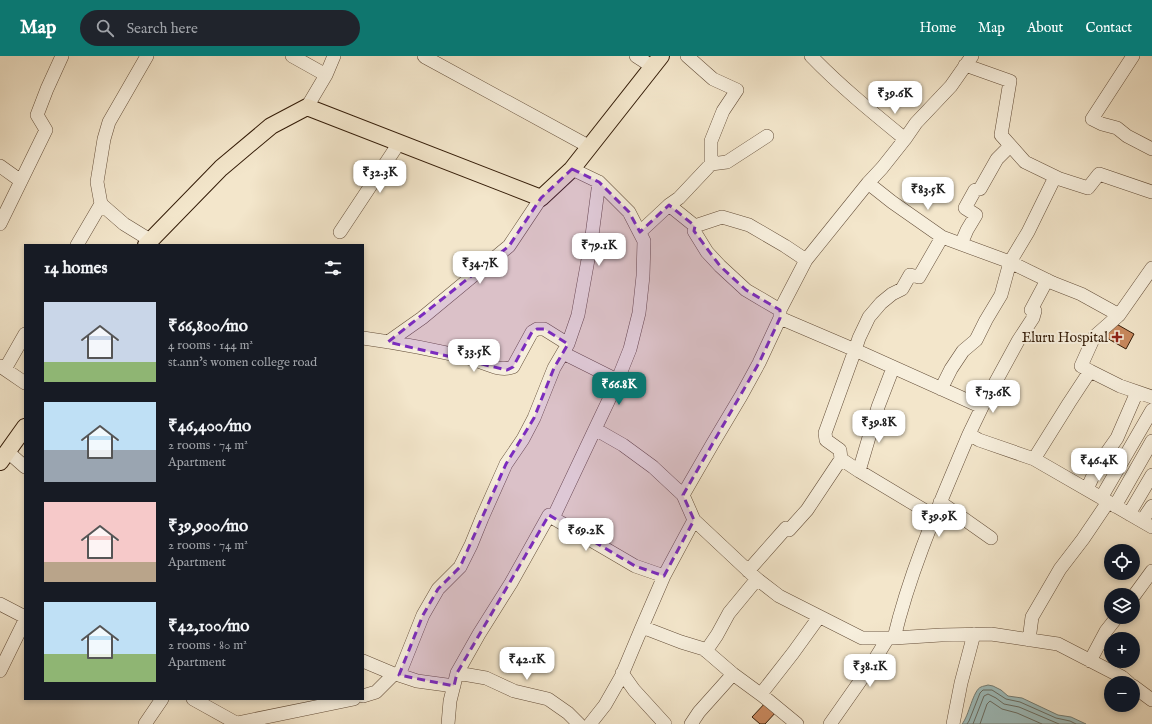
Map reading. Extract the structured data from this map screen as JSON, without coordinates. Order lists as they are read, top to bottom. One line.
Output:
{"places":{"health":["Eluru Hospital"]},"page":{"header":"Map","search":"Search here","nav":["Home","Map","About","Contact"],"price":["₹39.6K","₹32.3K","₹83.5K","₹79.1K","₹34.7K","₹33.5K","₹66.8K","₹73.6K","₹39.8K","₹46.4K","₹39.9K","₹69.2K","₹42.1K","₹38.1K"],"heading":"14 homes","list":[{"name":"₹66,800/mo","note":"4 rooms · 144 m² · st.ann's women college road"},{"name":"₹46,400/mo","note":"2 rooms · 74 m² · Apartment"},{"name":"₹39,900/mo","note":"2 rooms · 74 m² · Apartment"},{"name":"₹42,100/mo","note":"2 rooms · 80 m² · Apartment"}],"map_buttons":["+","−"]}}
